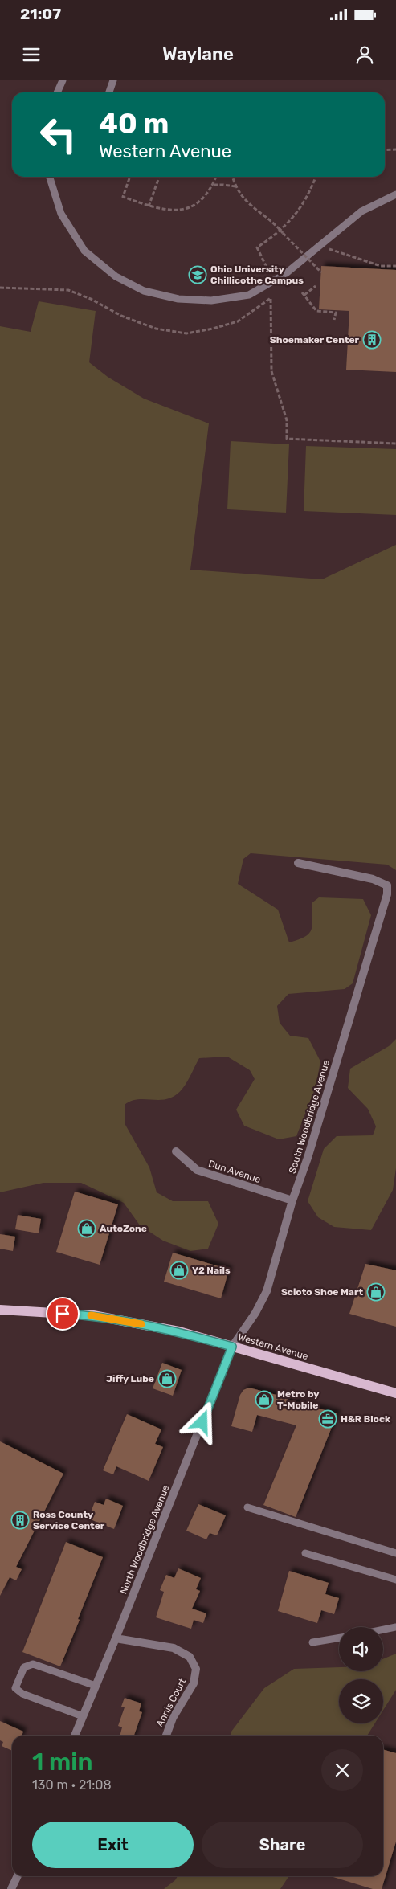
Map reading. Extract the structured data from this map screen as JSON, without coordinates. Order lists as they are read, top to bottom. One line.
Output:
{"streets":{"main road":["Western Avenue"],"street":["South Woodbridge Avenue","Dun Avenue","North Woodbridge Avenue","Annis Court"]},"crossings":[["South Woodbridge Avenue","Dun Avenue"],["South Woodbridge Avenue","Western Avenue"],["South Woodbridge Avenue","North Woodbridge Avenue"],["Western Avenue","North Woodbridge Avenue"],["North Woodbridge Avenue","Annis Court"]],"places":{"school or university":["Ohio University Chillicothe Campus"],"building":["Shoemaker Center","Ross County Service Center"],"shop":["AutoZone","Y2 Nails","Scioto Shoe Mart","Jiffy Lube","Metro by T-Mobile"],"office":["H&R Block"]},"page":{"status":"21:07","header":"Waylane","turn":["40 m","Western Avenue"],"heading":["1 min","130 m · 21:08"],"buttons":["Exit","Share"]}}
